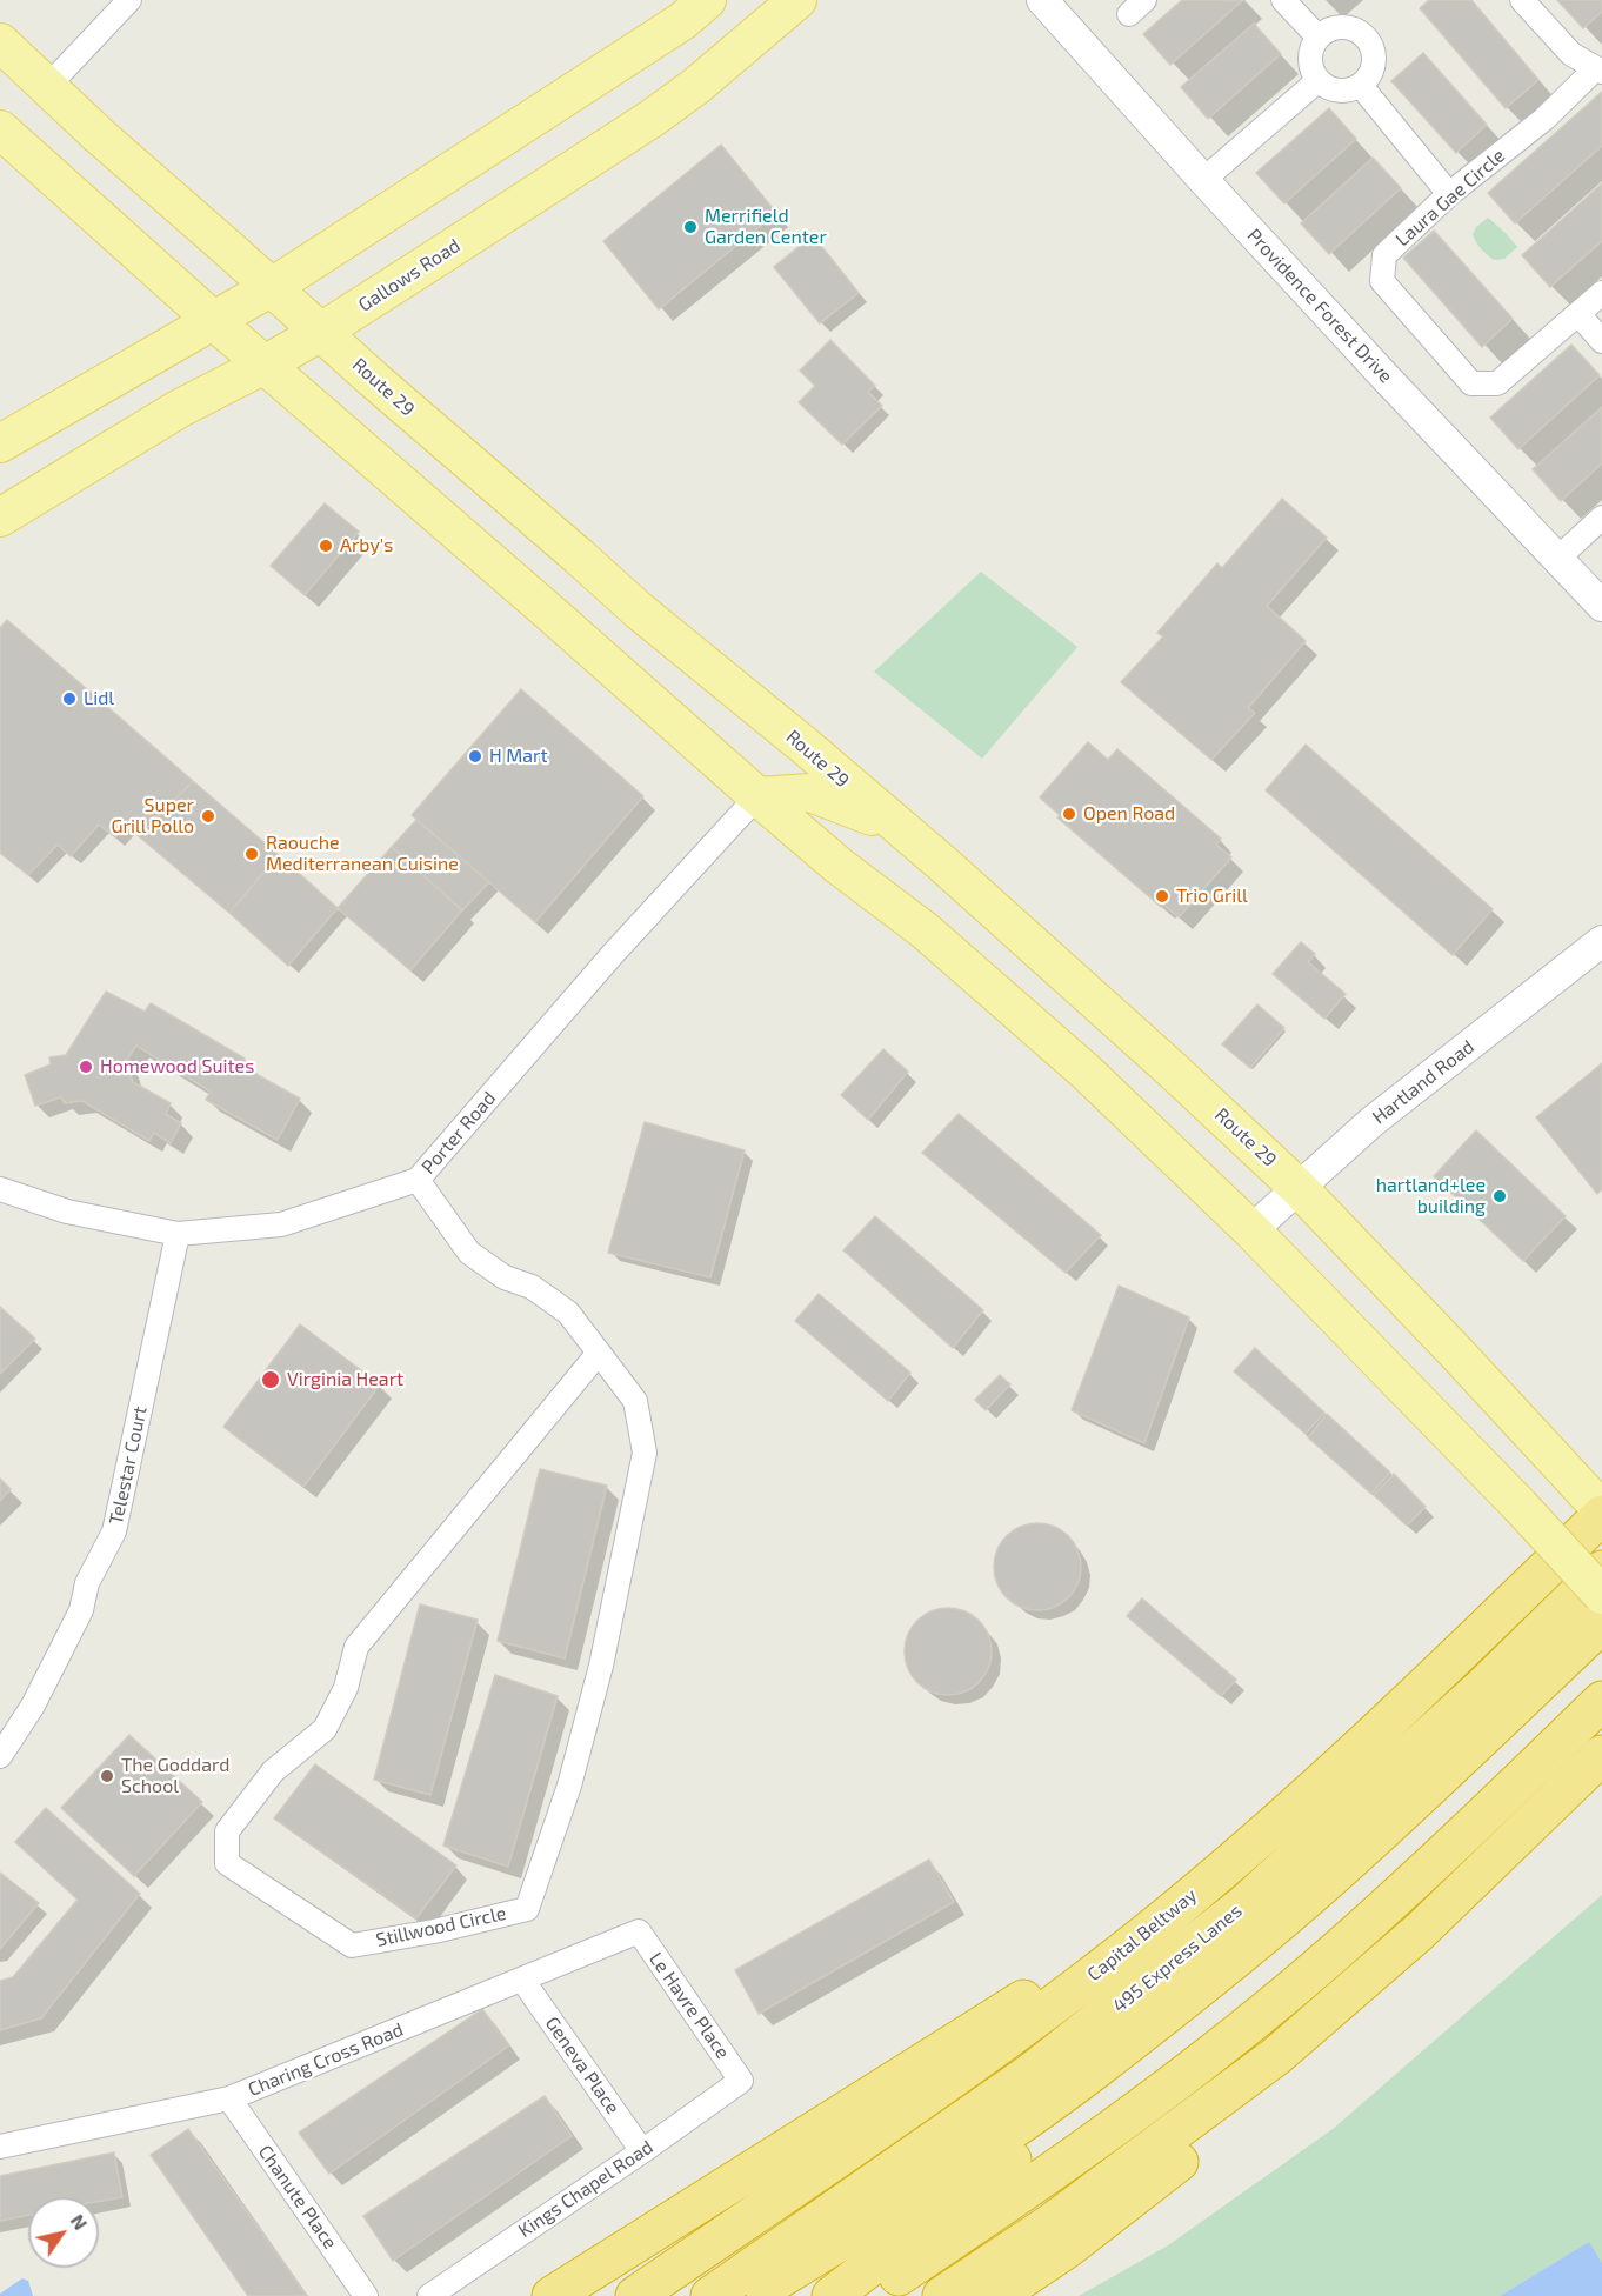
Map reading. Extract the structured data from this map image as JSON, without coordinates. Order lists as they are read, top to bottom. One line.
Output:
{"streets":{"highway":["Capital Beltway","495 Express Lanes"],"main road":["Gallows Road","Route 29"],"street":["Laura Gae Circle","Providence Forest Drive","Hartland Road","Porter Road","Telestar Court","Stillwood Circle","Le Havre Place","Charing Cross Road","Geneva Place","Kings Chapel Road","Chanute Place"]},"crossings":[["Gallows Road","Route 29"],["Route 29","Hartland Road"],["Route 29","Capital Beltway"],["Porter Road","Telestar Court"],["Porter Road","Stillwood Circle"],["Le Havre Place","Charing Cross Road"],["Le Havre Place","Kings Chapel Road"],["Charing Cross Road","Geneva Place"],["Charing Cross Road","Chanute Place"],["Geneva Place","Kings Chapel Road"]],"places":["Merrifield Garden Center","Arby's","Lidl","H Mart","Open Road","Super Grill Pollo","Raouche Mediterranean Cuisine","Trio Grill","Homewood Suites","hartland+lee building","Virginia Heart","The Goddard School"],"north":"top right"}
